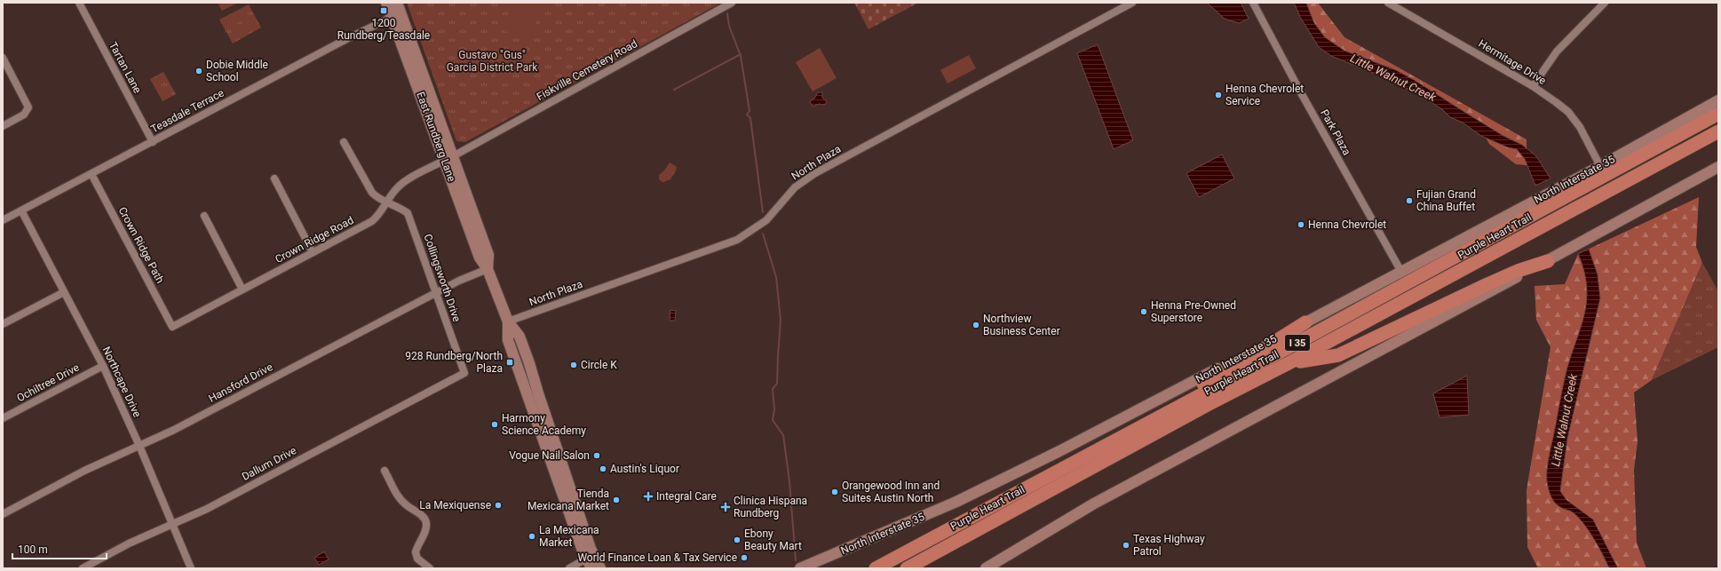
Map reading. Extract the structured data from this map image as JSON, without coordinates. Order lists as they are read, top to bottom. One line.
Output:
{"streets":{"highway":["Purple Heart Trail","I 35"],"main road":["East Rundberg Lane","North Interstate 35"],"street":["Hermitage Drive","Tartan Lane","Fiskville Cemetery Road","Teasdale Terrace","Park Plaza","North Plaza","Crown Ridge Road","Crown Ridge Path","Collingsworth Drive","Northcape Drive","Ochiltree Drive","Hansford Drive","Dallum Drive"]},"crossings":[["Hermitage Drive","North Interstate 35"],["Tartan Lane","Teasdale Terrace"],["Fiskville Cemetery Road","East Rundberg Lane"],["Fiskville Cemetery Road","Crown Ridge Road"],["Teasdale Terrace","East Rundberg Lane"],["Teasdale Terrace","Crown Ridge Path"],["Teasdale Terrace","Northcape Drive"],["Park Plaza","North Interstate 35"],["East Rundberg Lane","North Plaza"],["East Rundberg Lane","Crown Ridge Road"],["East Rundberg Lane","Hansford Drive"],["Crown Ridge Road","Crown Ridge Path"],["Crown Ridge Road","Collingsworth Drive"],["Collingsworth Drive","Hansford Drive"],["Collingsworth Drive","Dallum Drive"],["Northcape Drive","Ochiltree Drive"],["Northcape Drive","Hansford Drive"],["Northcape Drive","Dallum Drive"]],"water":["Little Walnut Creek"],"parks":["Gustavo \"Gus\" Garcia District Park"],"places":{"transit":["1200 Rundberg/Teasdale","928 Rundberg/North Plaza"],"other":["Dobie Middle School","Henna Chevrolet Service","Fujian Grand China Buffet","Henna Chevrolet","Henna Pre-Owned Superstore","Northview Business Center","Circle K","Harmony Science Academy","Vogue Nail Salon","Austin's Liquor","Orangewood Inn and Suites Austin North","Tienda Mexicana Market","La Mexiquense","La Mexicana Market","Ebony Beauty Mart","Texas Highway Patrol","World Finance Loan & Tax Service"],"health":["Integral Care","Clinica Hispana Rundberg"]},"scale_bar":"100 m"}
